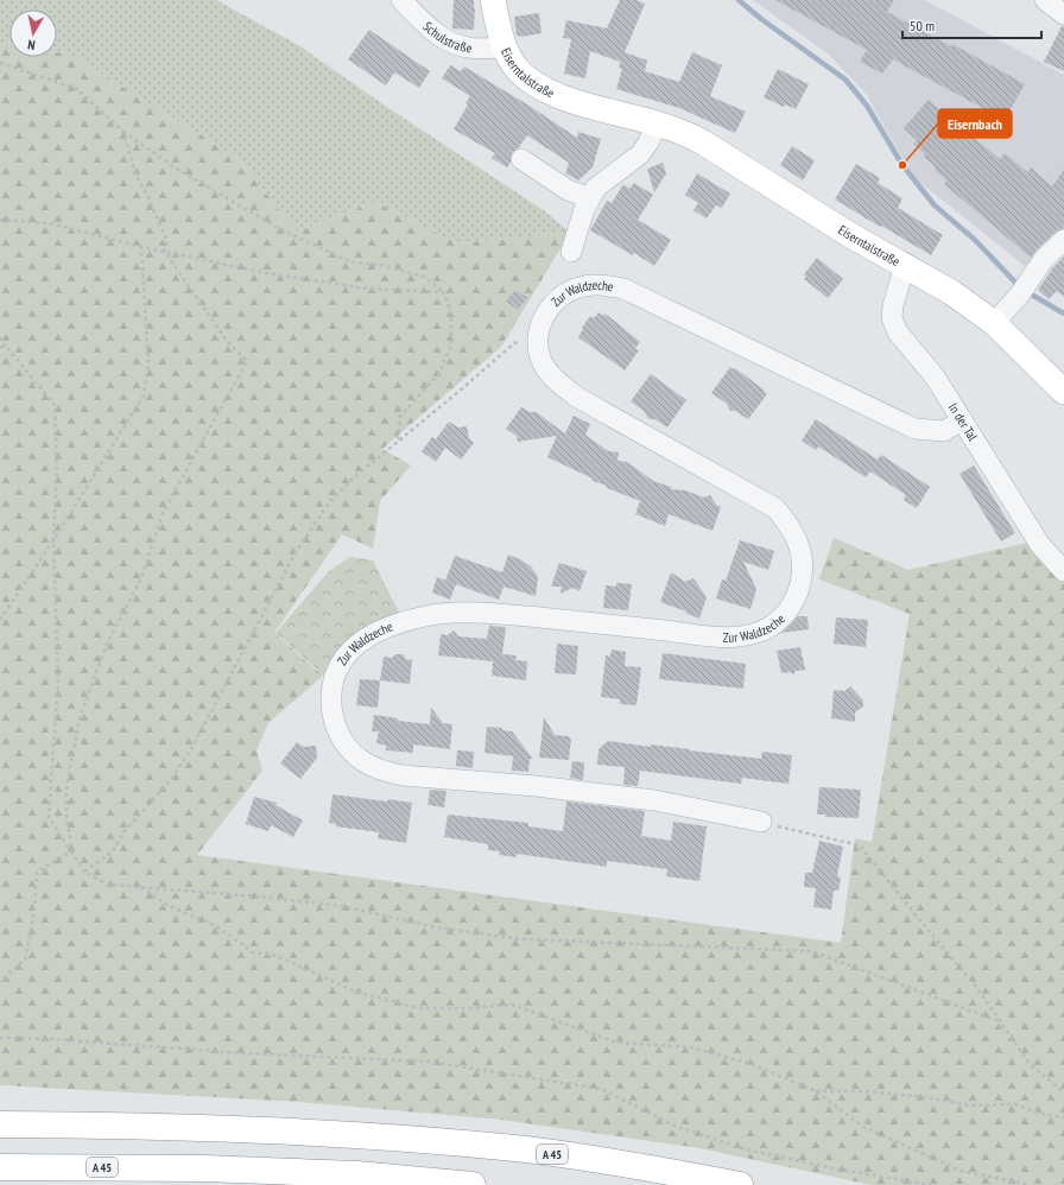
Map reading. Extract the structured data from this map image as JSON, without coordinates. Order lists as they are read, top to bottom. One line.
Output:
{"streets":{"highway":["A 45"],"main road":["Eiserntalstraße"],"street":["Schulstraße","Zur Waldzeche","In der Tal"]},"crossings":[["Schulstraße","Eiserntalstraße"],["Eiserntalstraße","In der Tal"],["Zur Waldzeche","In der Tal"]],"places":["Eisernbach"],"scale_bar":"50 m","north":"bottom"}
